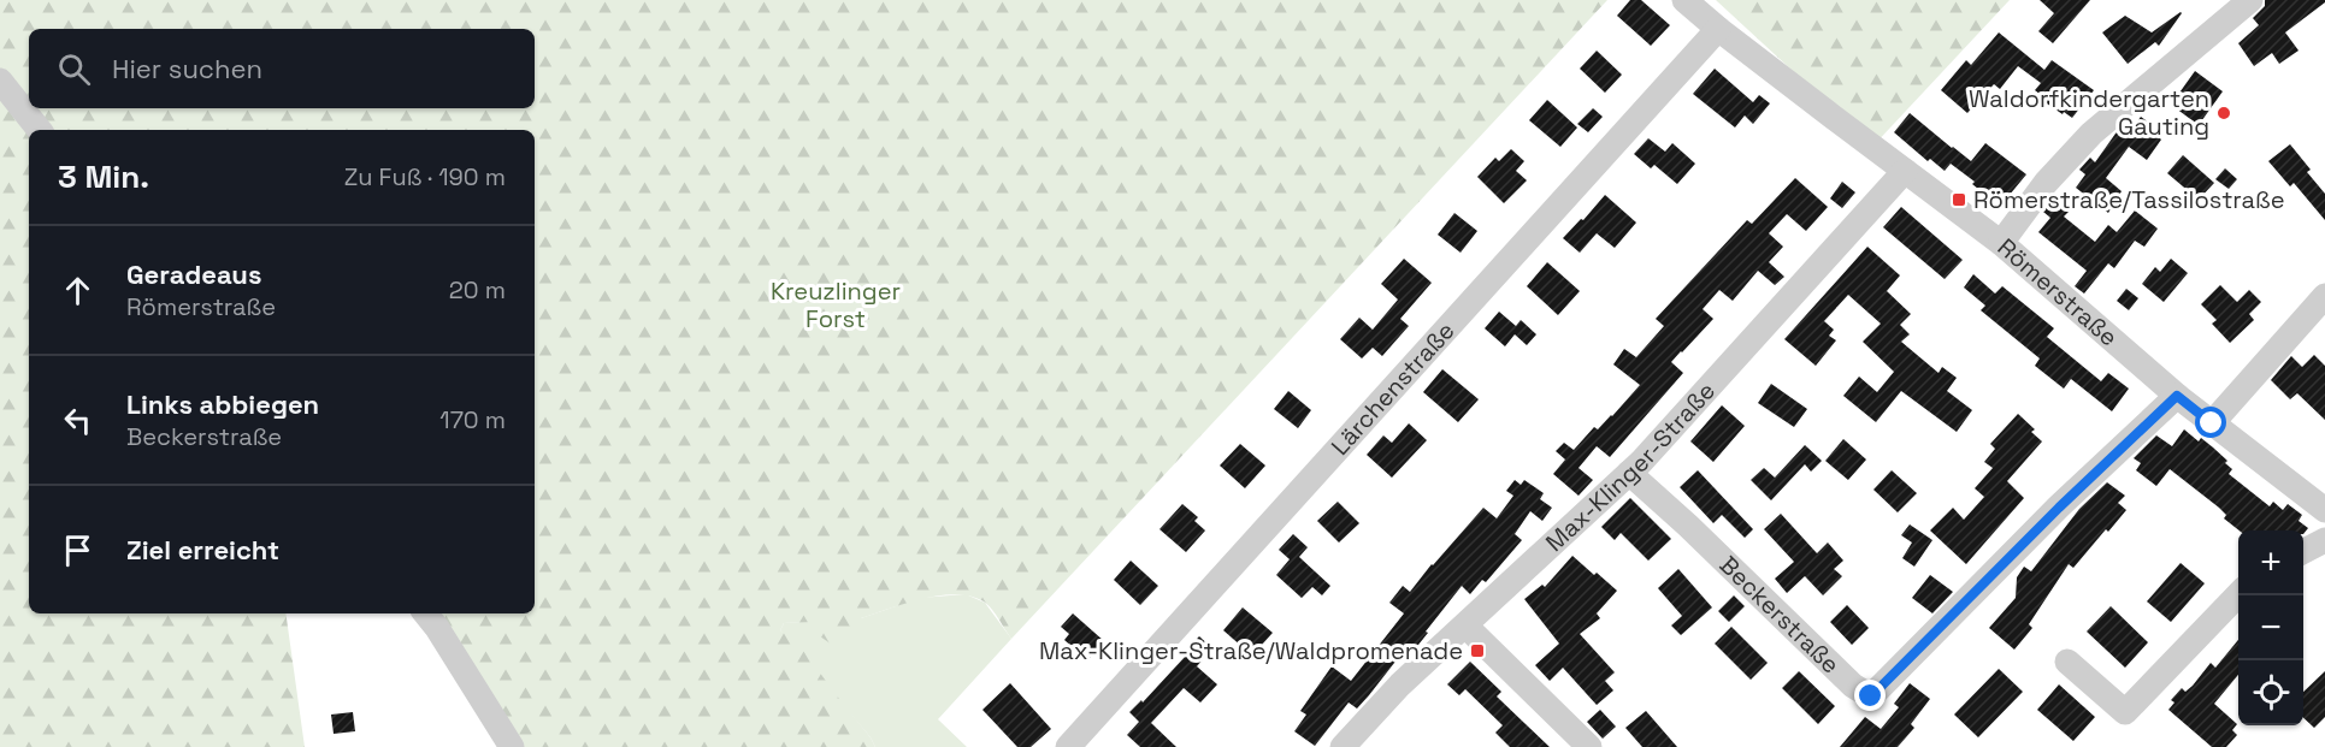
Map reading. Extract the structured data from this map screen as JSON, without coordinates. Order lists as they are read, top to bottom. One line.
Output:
{"streets":{"street":["Römerstraße","Lärchenstraße","Max-Klinger-Straße","Beckerstraße"]},"crossings":[["Römerstraße","Lärchenstraße"],["Römerstraße","Max-Klinger-Straße"],["Römerstraße","Beckerstraße"],["Max-Klinger-Straße","Beckerstraße"]],"parks":["Kreuzlinger Forst"],"places":{"other":["Waldorfkindergarten Gauting"],"transit":["Römerstraße/Tassilostraße","Max-Klinger-Straße/Waldpromenade"]},"page":{"search":"Hier suchen","heading":["3 Min.","Zu Fuß · 190 m"],"list":[["Geradeaus","Römerstraße","20 m"],["Links abbiegen","Beckerstraße","170 m"],"Ziel erreicht"],"map_buttons":["+","−"]}}
